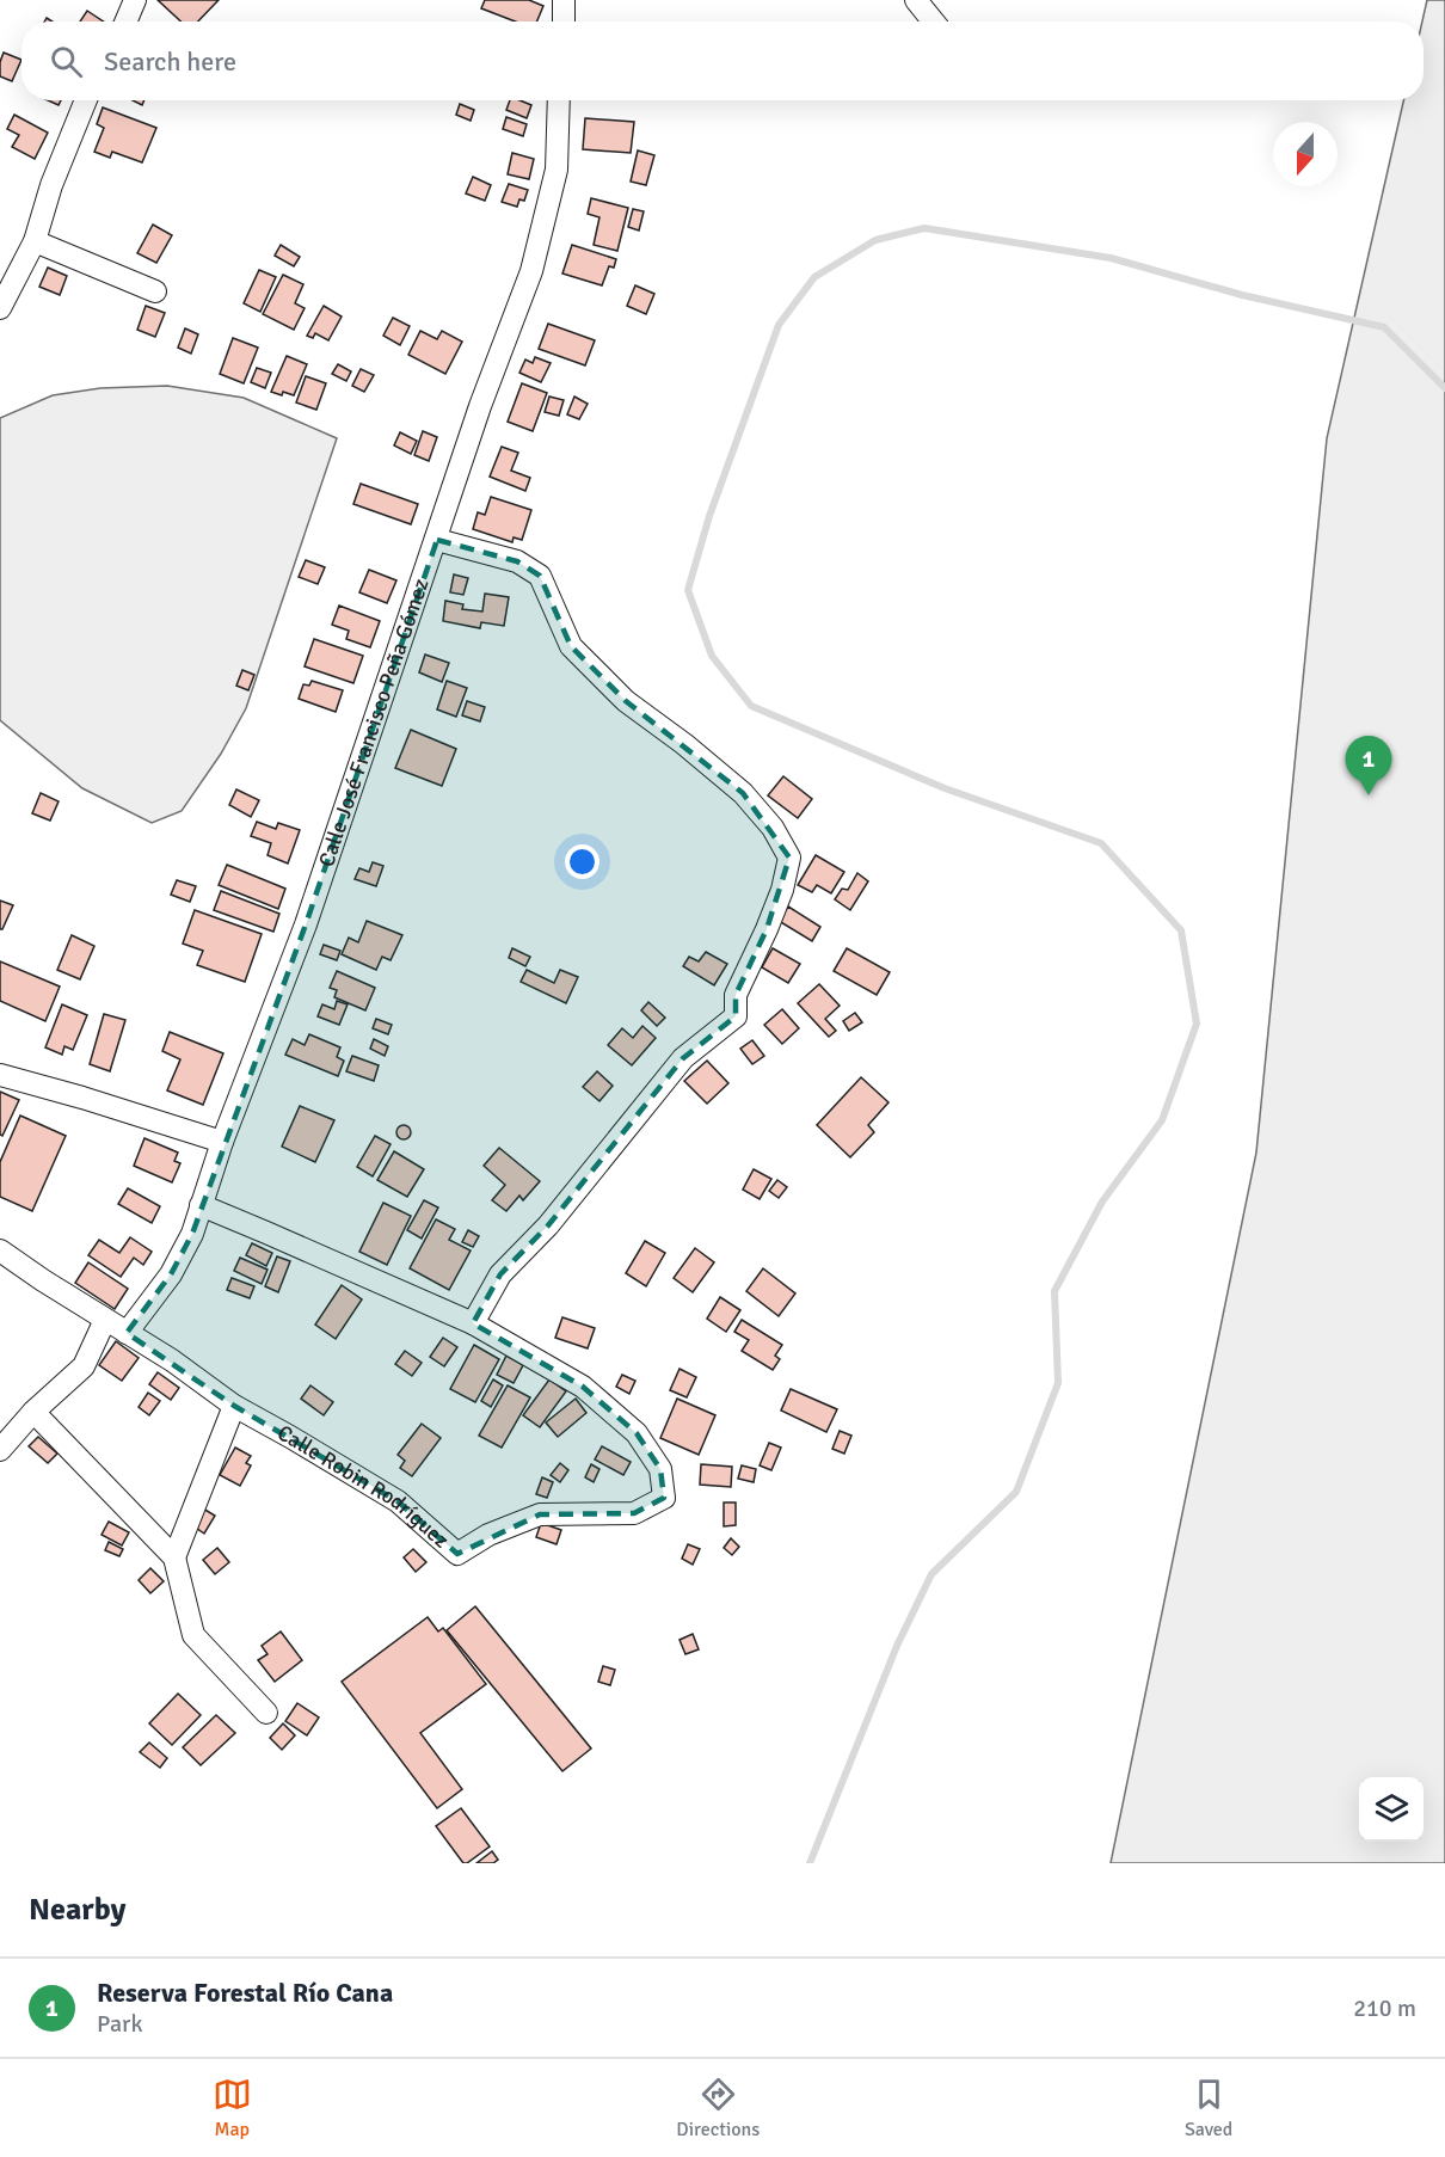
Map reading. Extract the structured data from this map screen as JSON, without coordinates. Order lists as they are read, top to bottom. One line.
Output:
{"streets":{"street":["Calle José Francisco Peña Gómez","Calle Robin Rodríguez"]},"crossings":[["Calle José Francisco Peña Gómez","Calle Robin Rodríguez"]],"north":"bottom","page":{"search":"Search here","pins":"1","heading":"Nearby","list":[{"mark":"1","name":"Reserva Forestal Río Cana","note":"Park","value":"210 m"}],"nav":["Map","Directions","Saved"]}}
